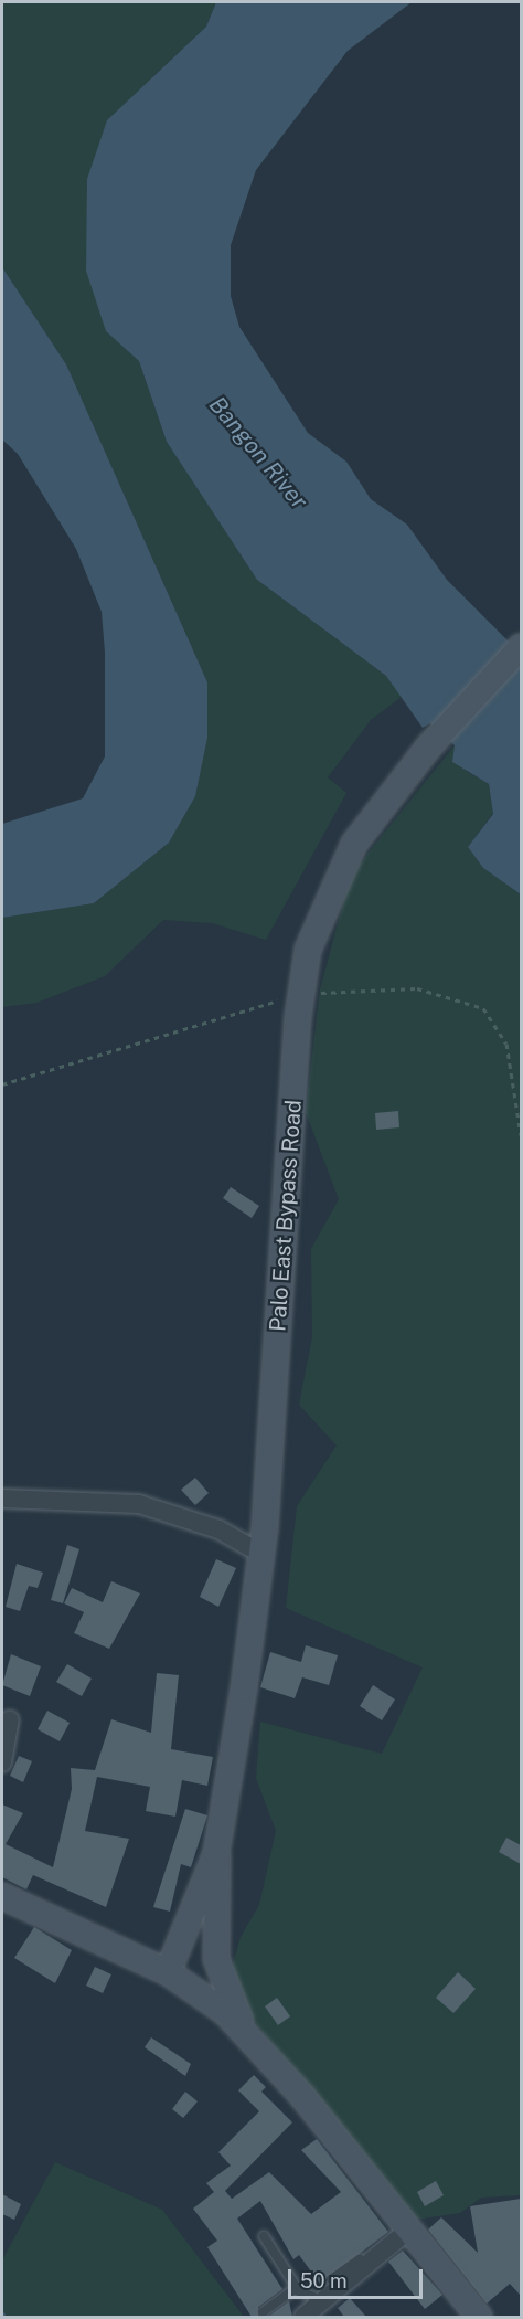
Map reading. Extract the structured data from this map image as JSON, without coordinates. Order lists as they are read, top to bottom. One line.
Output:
{"streets":{"main road":["Palo East Bypass Road"]},"water":["Bangon River"],"scale_bar":"50 m"}
